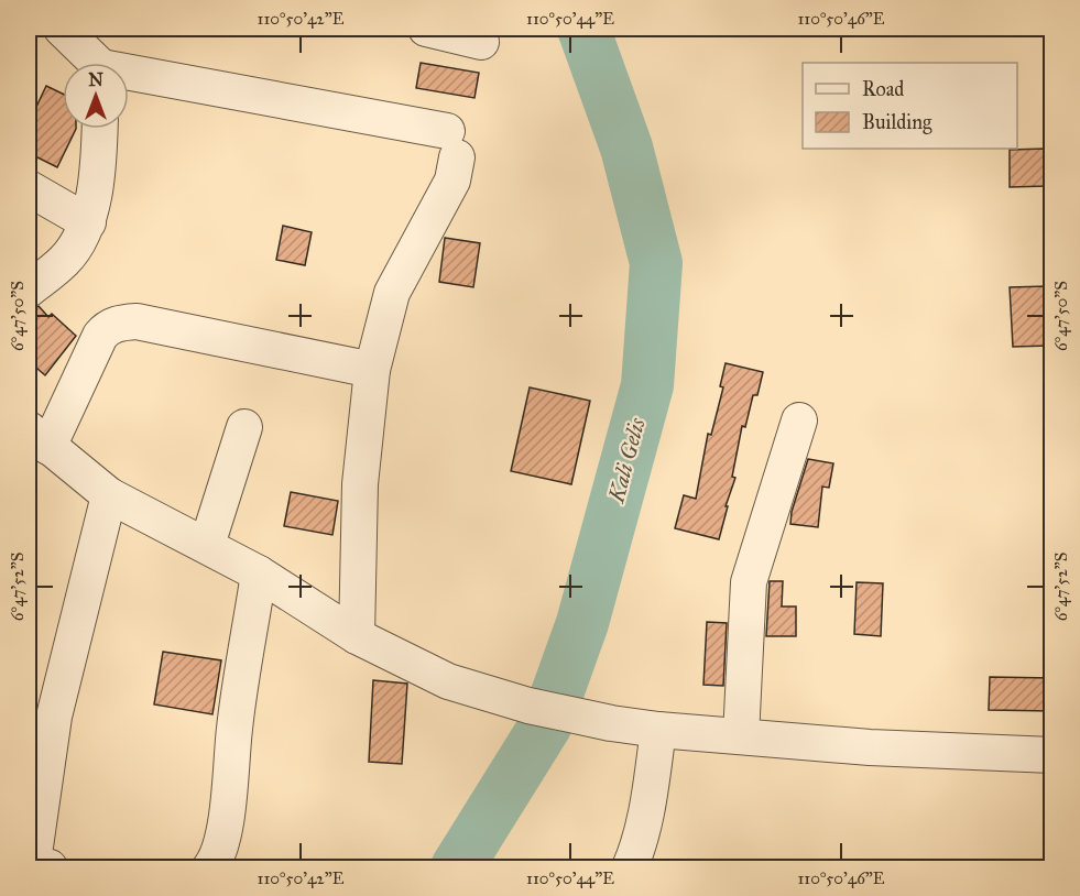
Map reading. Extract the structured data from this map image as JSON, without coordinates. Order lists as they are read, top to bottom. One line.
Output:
{"water":["Kali Gelis"],"legend":["Road","Building"],"north":"top","coordinates":["110°50'42\"E","110°50'44\"E","110°50'46\"E","6°47'50\"S","6°47'52\"S"]}
